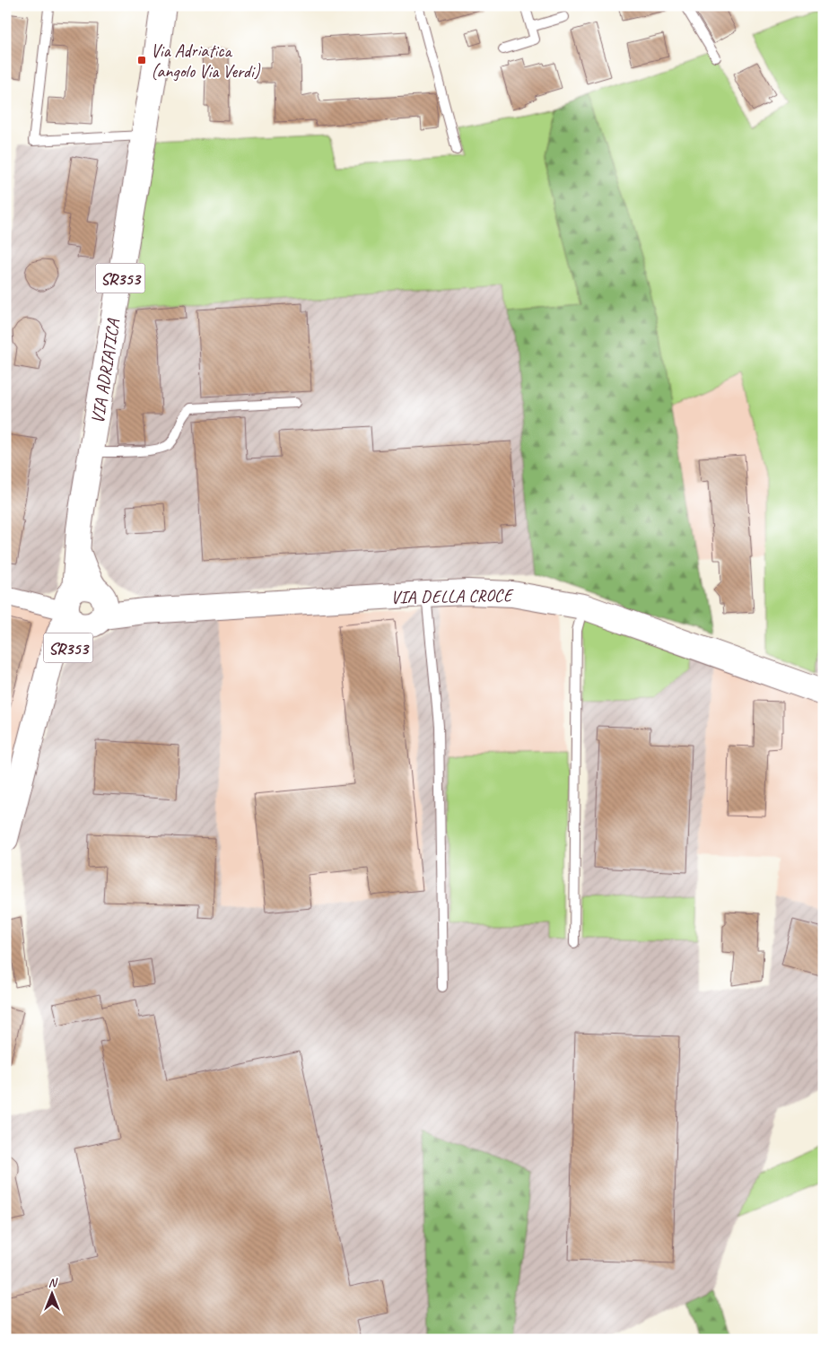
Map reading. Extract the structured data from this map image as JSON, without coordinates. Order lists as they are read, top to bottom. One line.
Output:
{"streets":{"main road":["SR353","VIA ADRIATICA","VIA DELLA CROCE"]},"crossings":[["VIA ADRIATICA","VIA DELLA CROCE"]],"places":{"transit":["Via Adriatica (angolo Via Verdi)"]},"north":"top"}
